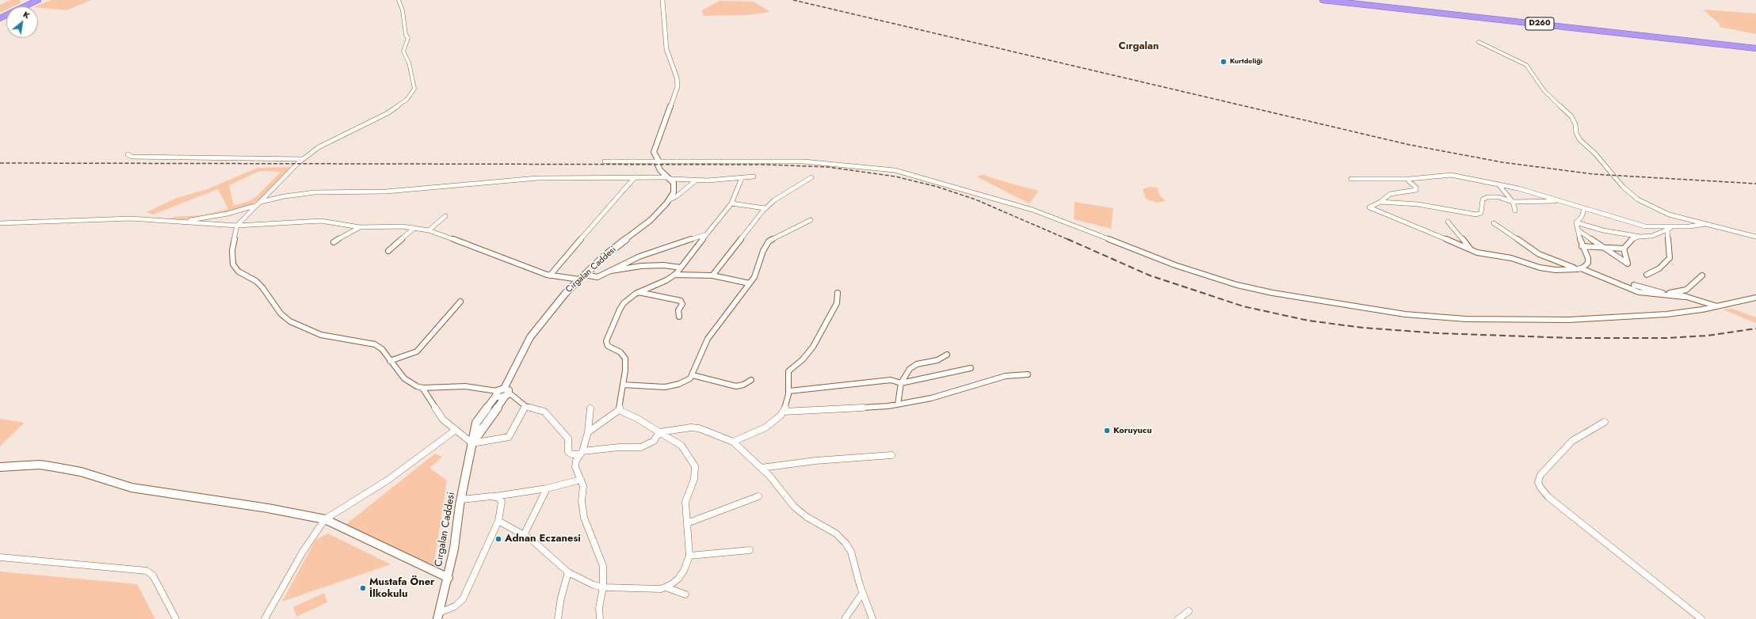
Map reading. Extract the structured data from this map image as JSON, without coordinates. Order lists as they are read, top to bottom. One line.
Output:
{"streets":{"highway":["D260"],"street":["Cırgalan Caddesi"]},"districts":["Cırgalan"],"places":["Kurtdeliği","Koruyucu","Adnan Eczanesi","Mustafa Öner İlkokulu"],"north":"top right"}
